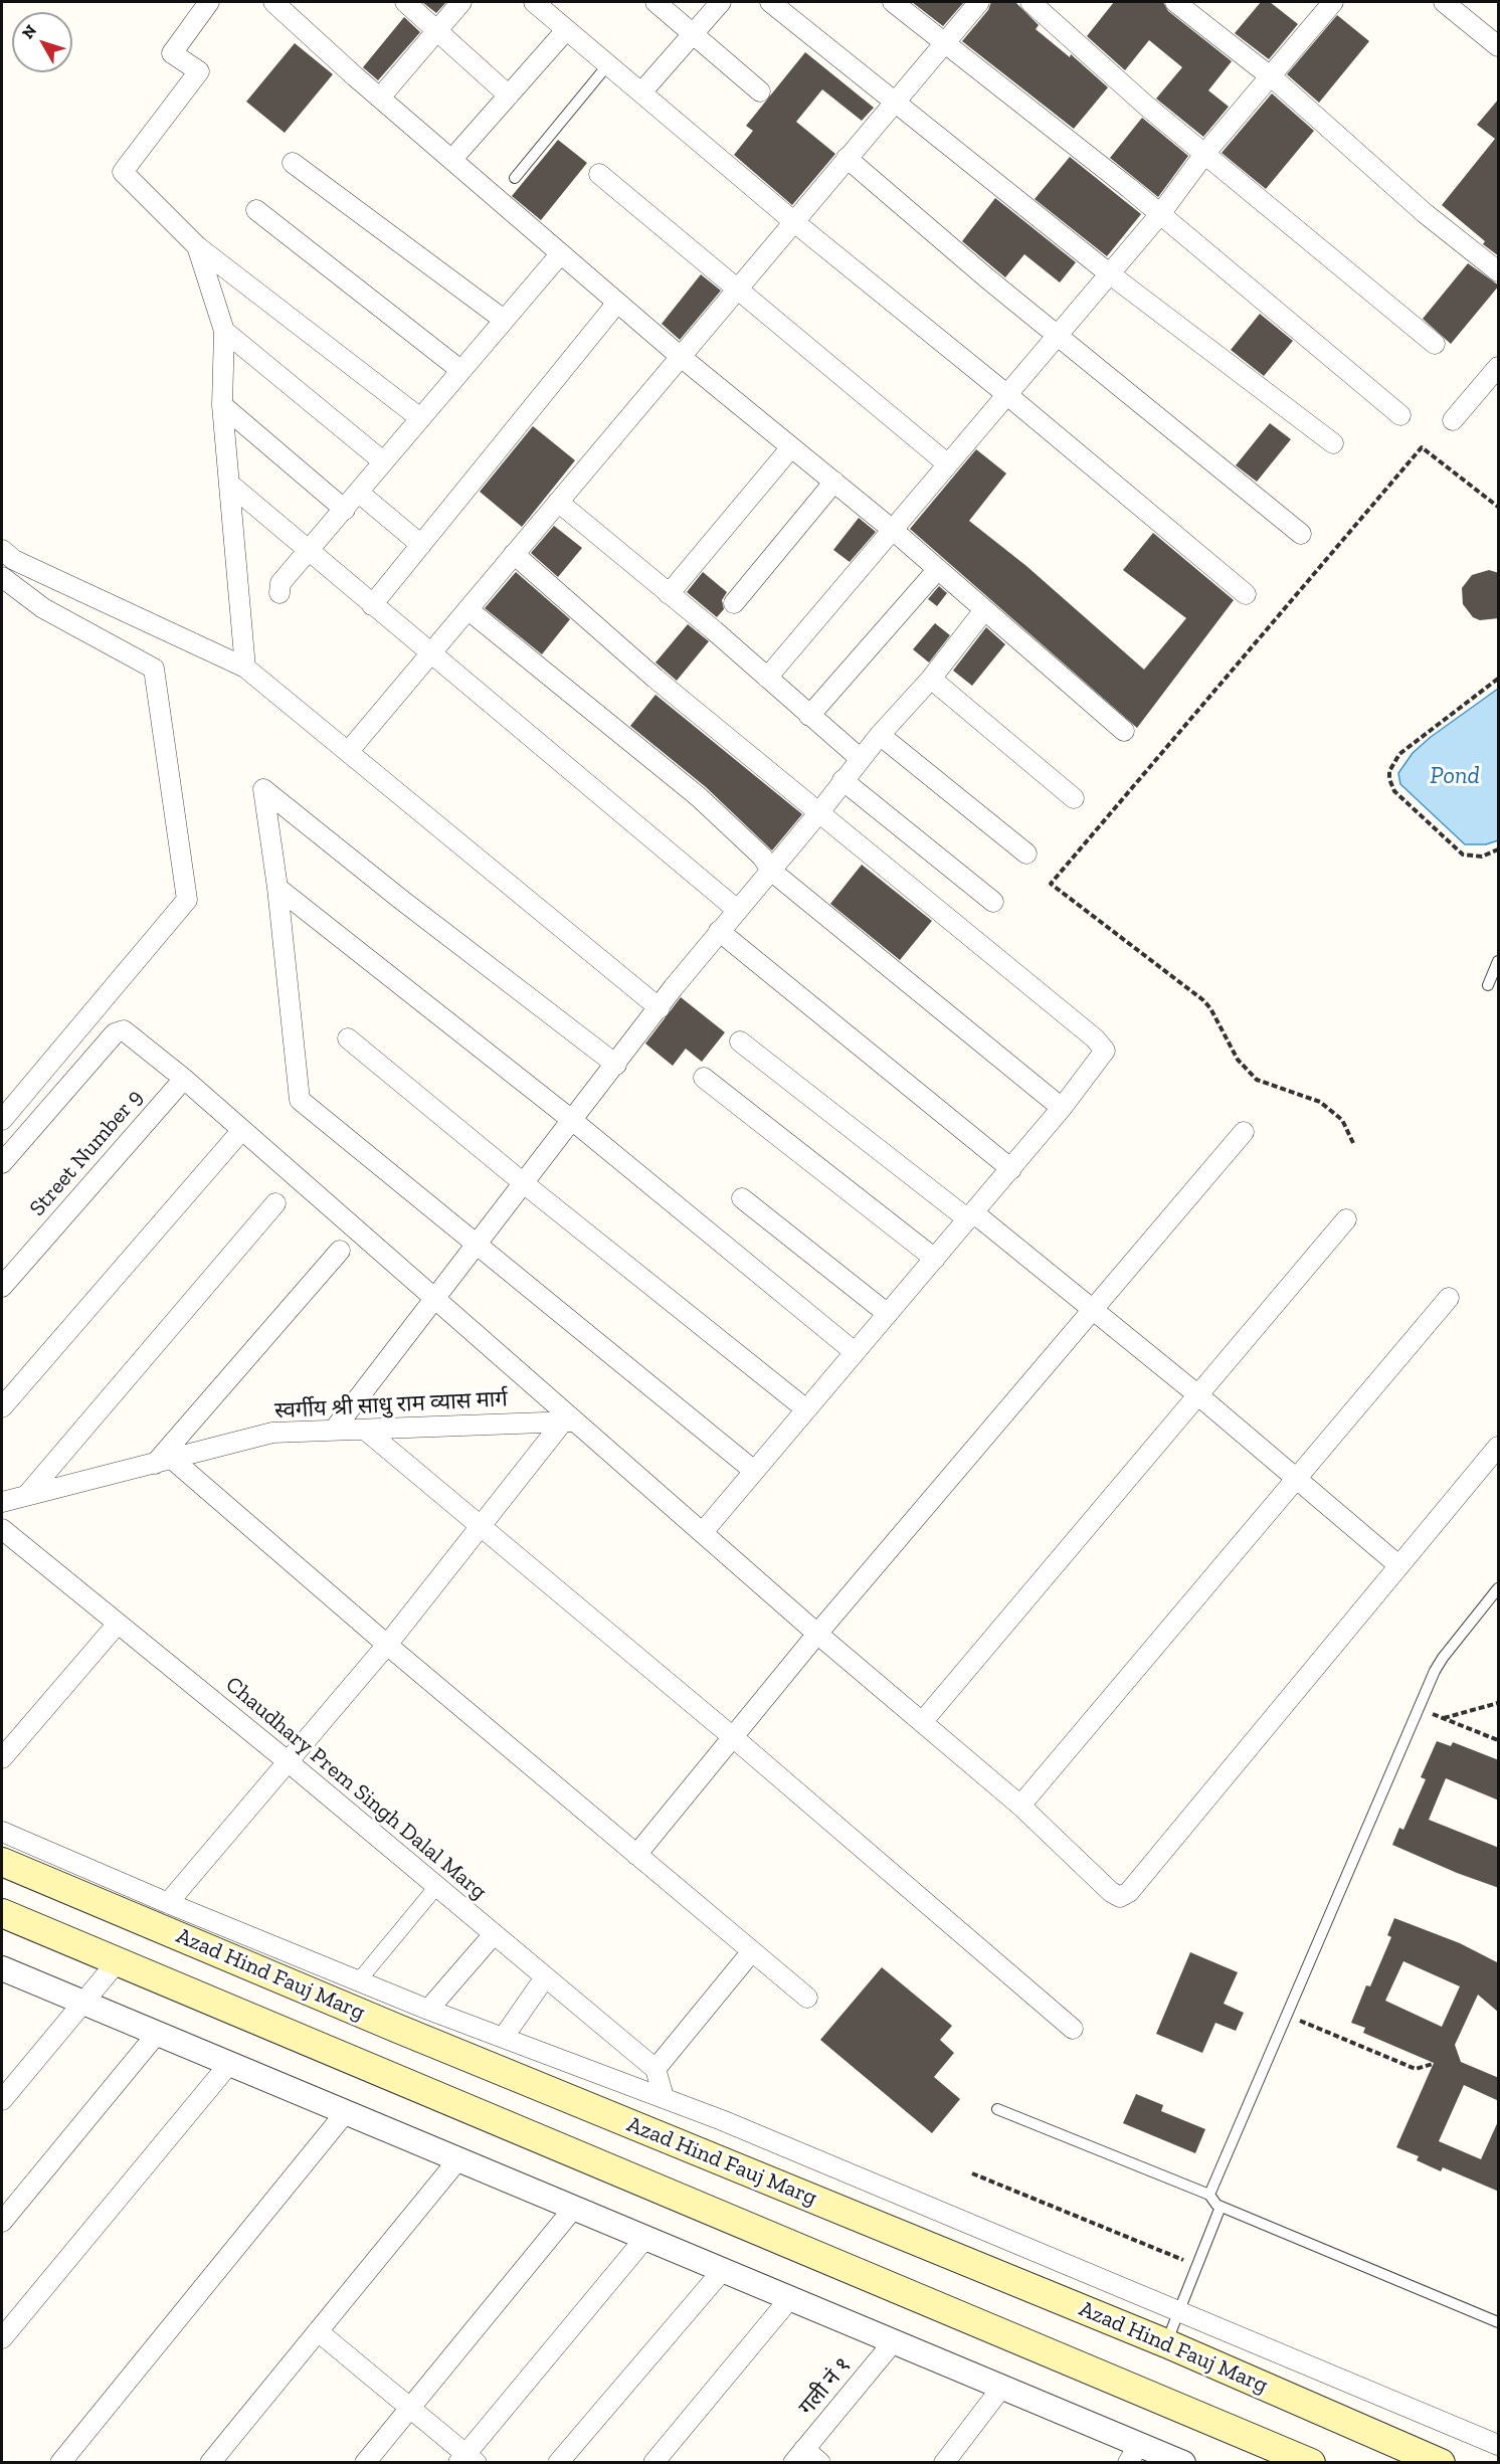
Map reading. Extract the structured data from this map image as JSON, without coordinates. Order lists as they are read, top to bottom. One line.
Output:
{"streets":{"main road":["Azad Hind Fauj Marg"],"street":["Street Number 9","स्वर्गीय श्री साधु राम व्यास मार्ग","Chaudhary Prem Singh Dalal Marg","गली नं १"]},"water":["Pond"],"north":"top left"}
